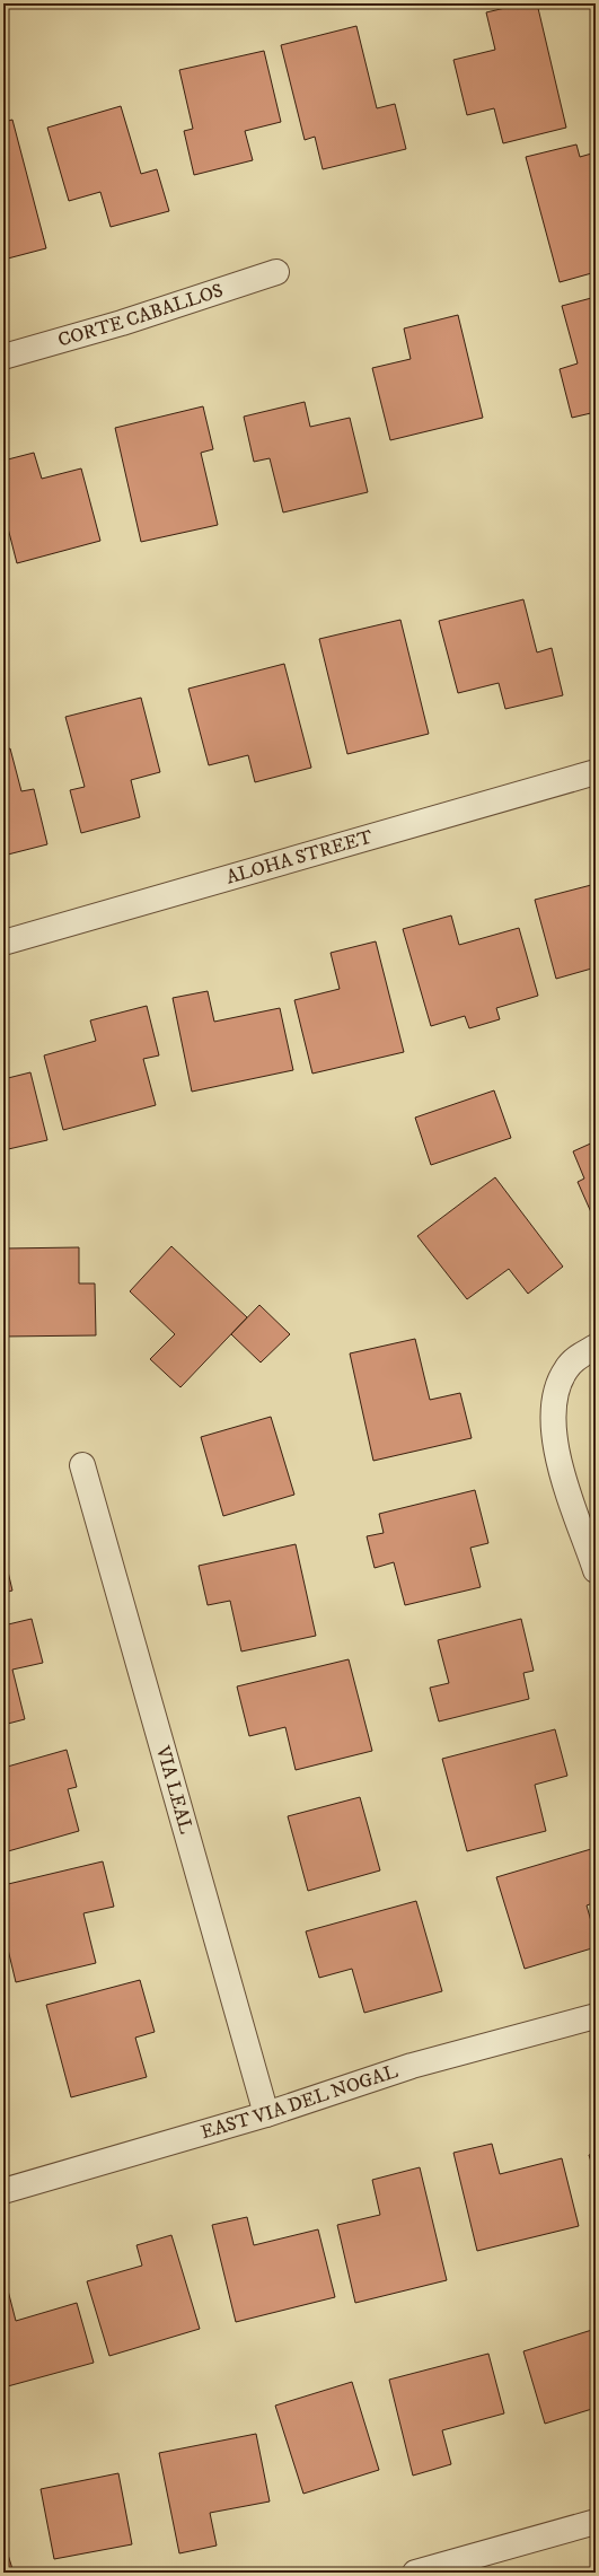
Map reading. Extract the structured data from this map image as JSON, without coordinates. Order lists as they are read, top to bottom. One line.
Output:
{"streets":{"street":["CORTE CABALLOS","ALOHA STREET","VIA LEAL","EAST VIA DEL NOGAL"]},"crossings":[["VIA LEAL","EAST VIA DEL NOGAL"]]}
